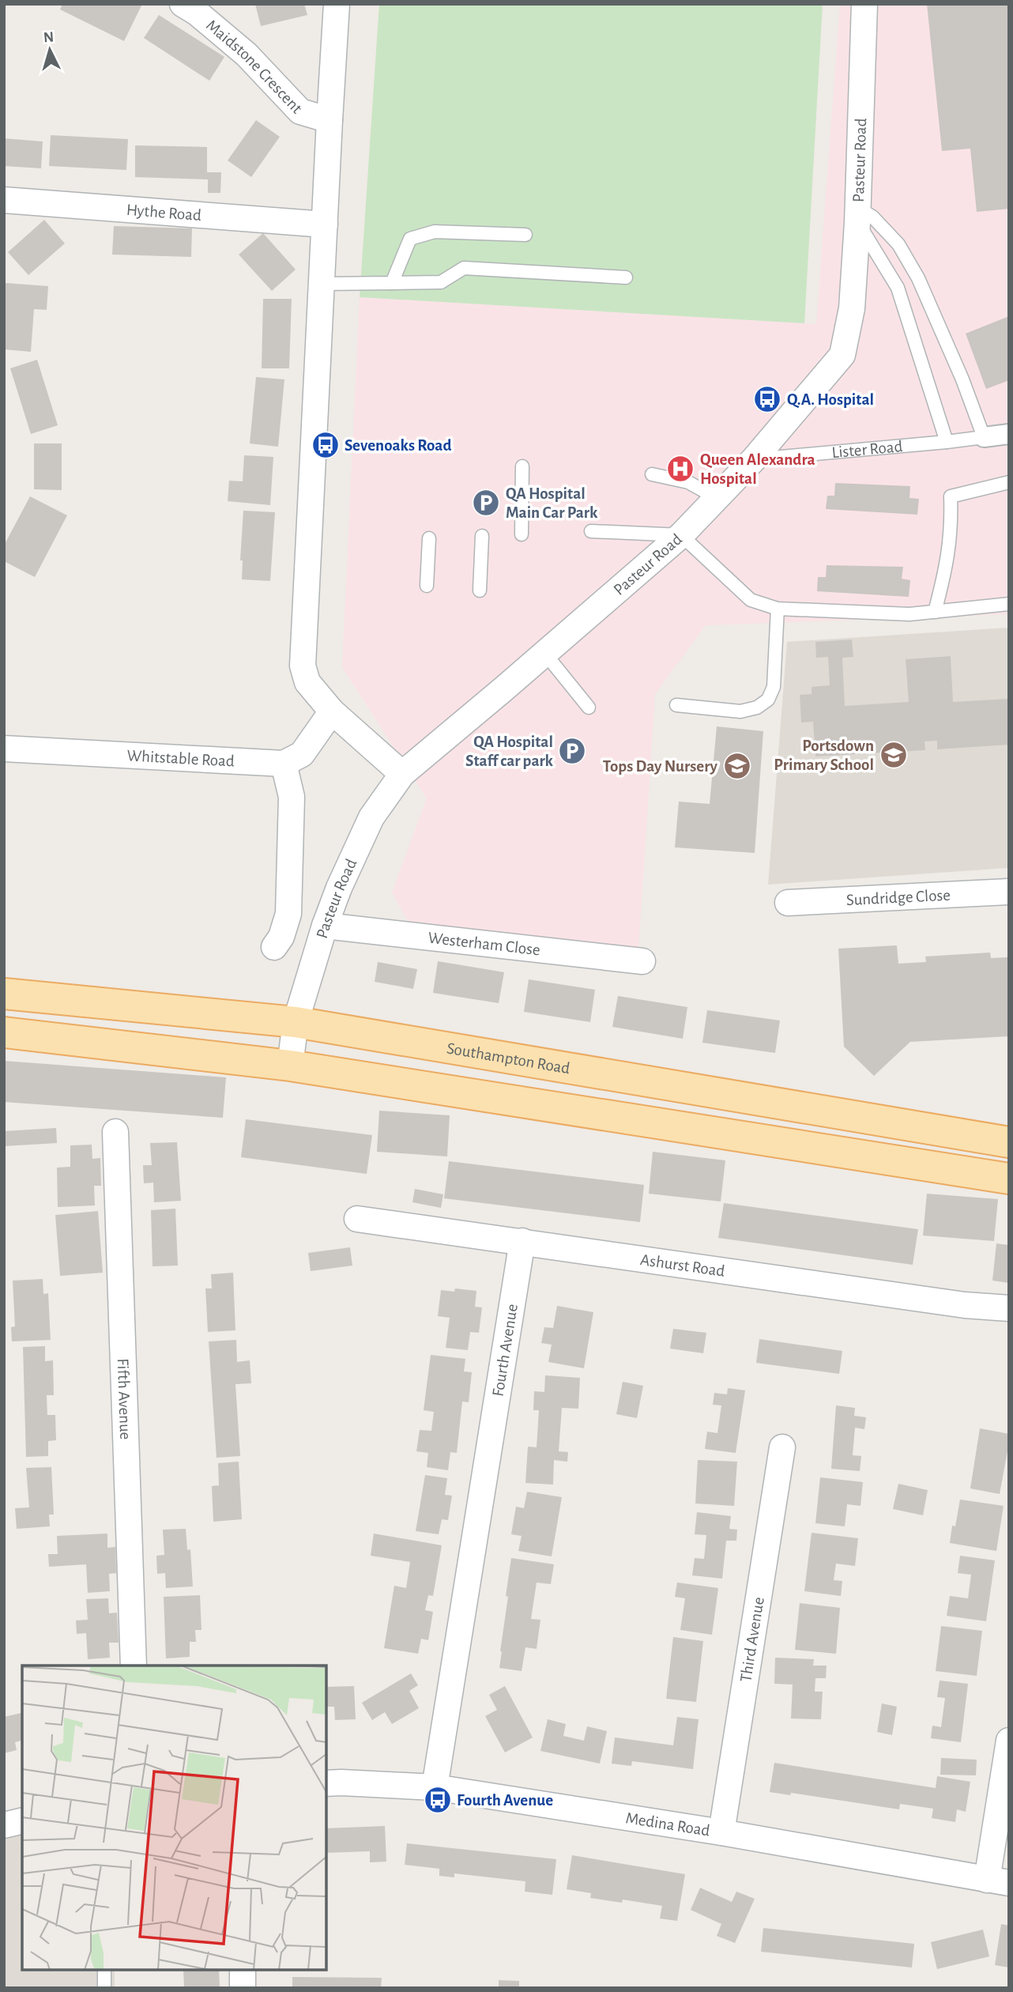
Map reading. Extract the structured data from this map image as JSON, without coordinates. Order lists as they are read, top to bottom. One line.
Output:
{"streets":{"main road":["Southampton Road"],"street":["Maidstone Crescent","Pasteur Road","Hythe Road","Whitstable Road","Sundridge Close","Westerham Close","Ashurst Road","Fourth Avenue","Fifth Avenue","Third Avenue","Medina Road"],"lane":["Lister Road"]},"crossings":[["Pasteur Road","Lister Road"],["Pasteur Road","Westerham Close"],["Pasteur Road","Southampton Road"],["Ashurst Road","Fourth Avenue"],["Fourth Avenue","Medina Road"],["Third Avenue","Medina Road"]],"places":{"bus stop":["Q.A. Hospital","Sevenoaks Road","Fourth Avenue"],"hospital":["Queen Alexandra Hospital"],"parking":["QA Hospital Main Car Park","QA Hospital Staff car park"],"school or university":["Portsdown Primary School","Tops Day Nursery"]},"north":"top"}
